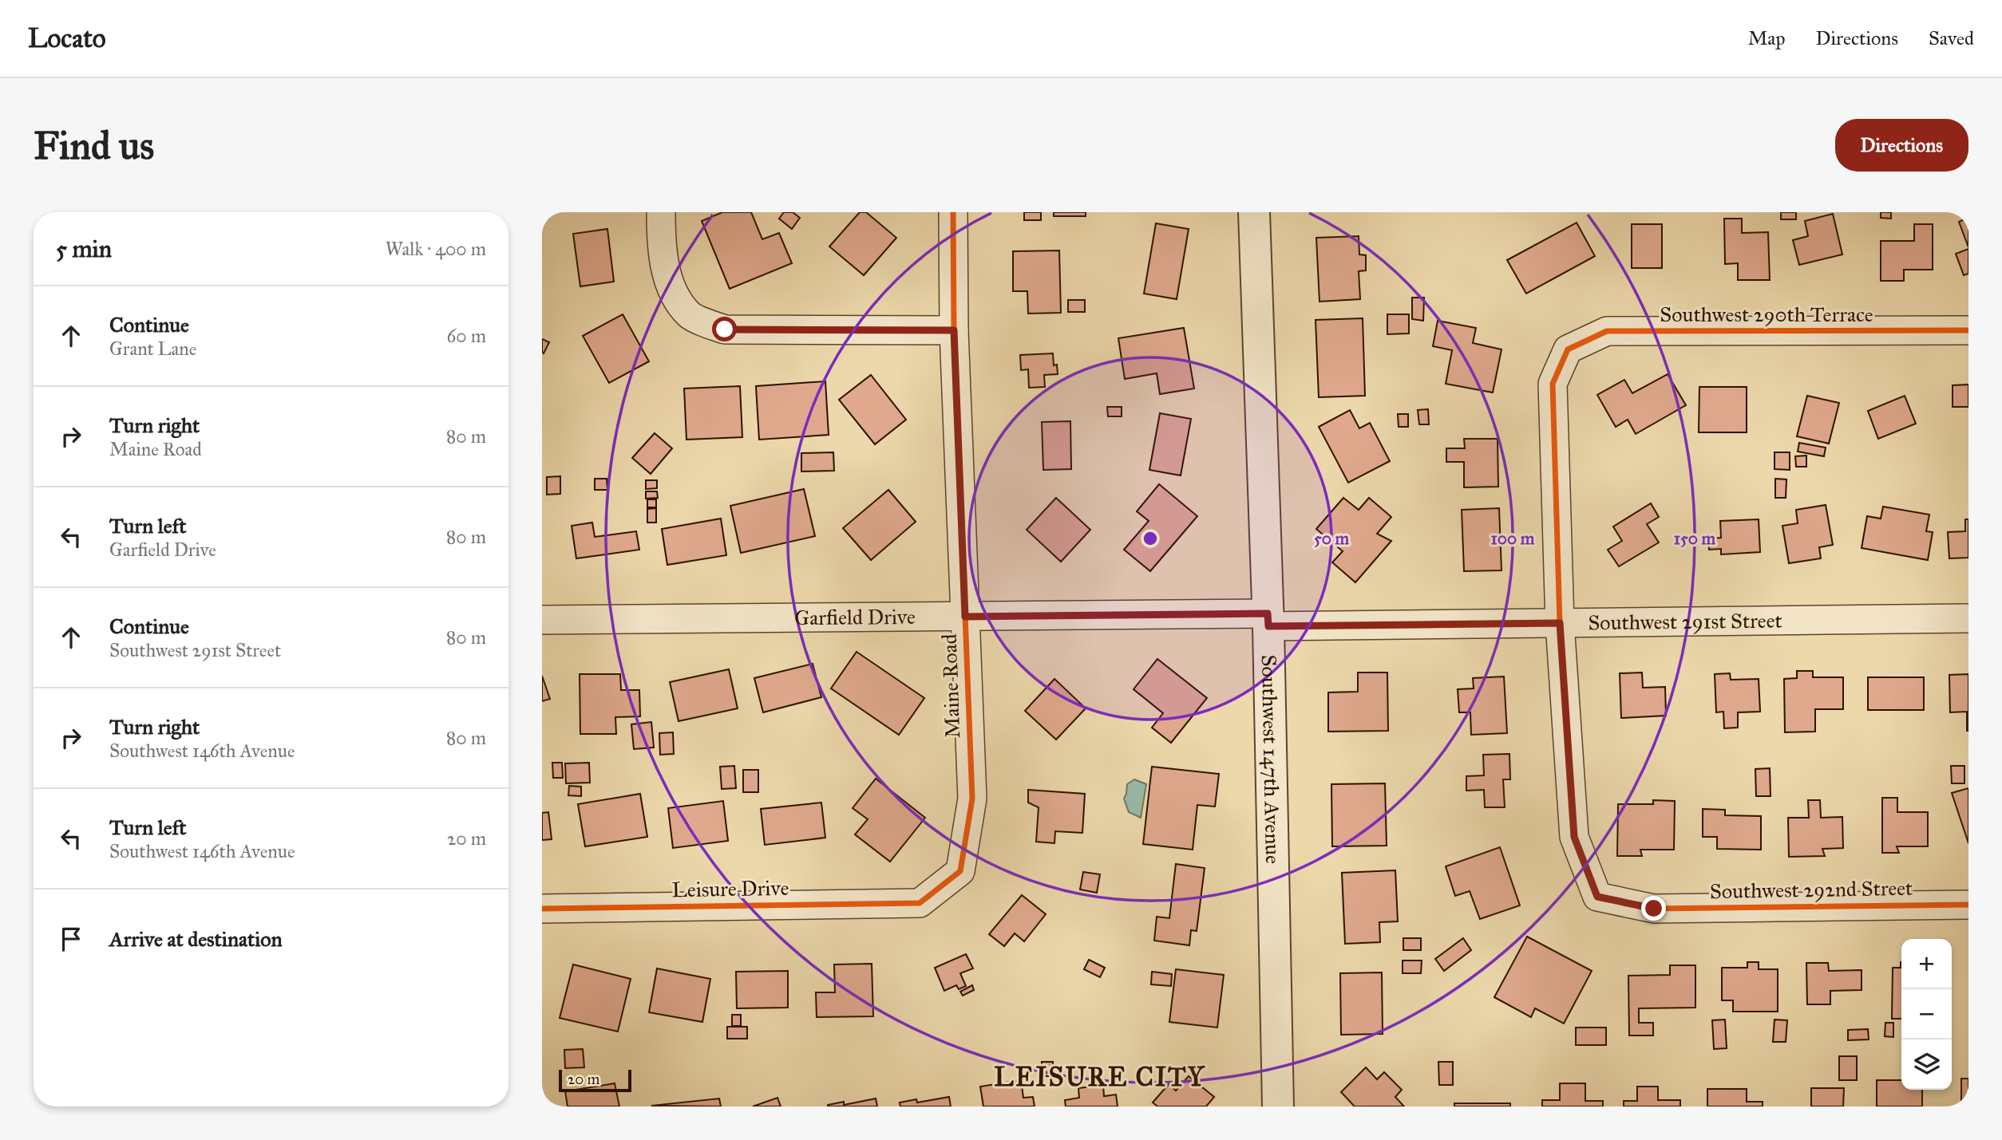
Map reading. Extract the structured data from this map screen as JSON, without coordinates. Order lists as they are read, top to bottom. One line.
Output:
{"streets":{"street":["Southwest 290th Terrace","Garfield Drive","Southwest 291st Street","Maine Road","Southwest 147th Avenue","Leisure Drive","Southwest 292nd Street"]},"crossings":[["Southwest 290th Terrace","Southwest 291st Street"],["Southwest 290th Terrace","Southwest 292nd Street"],["Garfield Drive","Southwest 291st Street"],["Garfield Drive","Maine Road"],["Garfield Drive","Southwest 147th Avenue"],["Southwest 291st Street","Southwest 147th Avenue"],["Southwest 291st Street","Southwest 292nd Street"],["Maine Road","Leisure Drive"]],"districts":["LEISURE CITY"],"scale_bar":"20 m","page":{"header":"Locato","nav":["Map","Directions","Saved"],"buttons":"Directions","title":"Find us","heading":["5 min","Walk · 400 m"],"list":[["Continue","Grant Lane","60 m"],["Turn right","Maine Road","80 m"],["Turn left","Garfield Drive","80 m"],["Continue","Southwest 291st Street","80 m"],["Turn right","Southwest 146th Avenue","80 m"],["Turn left","Southwest 146th Avenue","20 m"],"Arrive at destination"],"map_buttons":["+","−"],"scale":"20 m"},"rings":["50 m","100 m","150 m"]}
